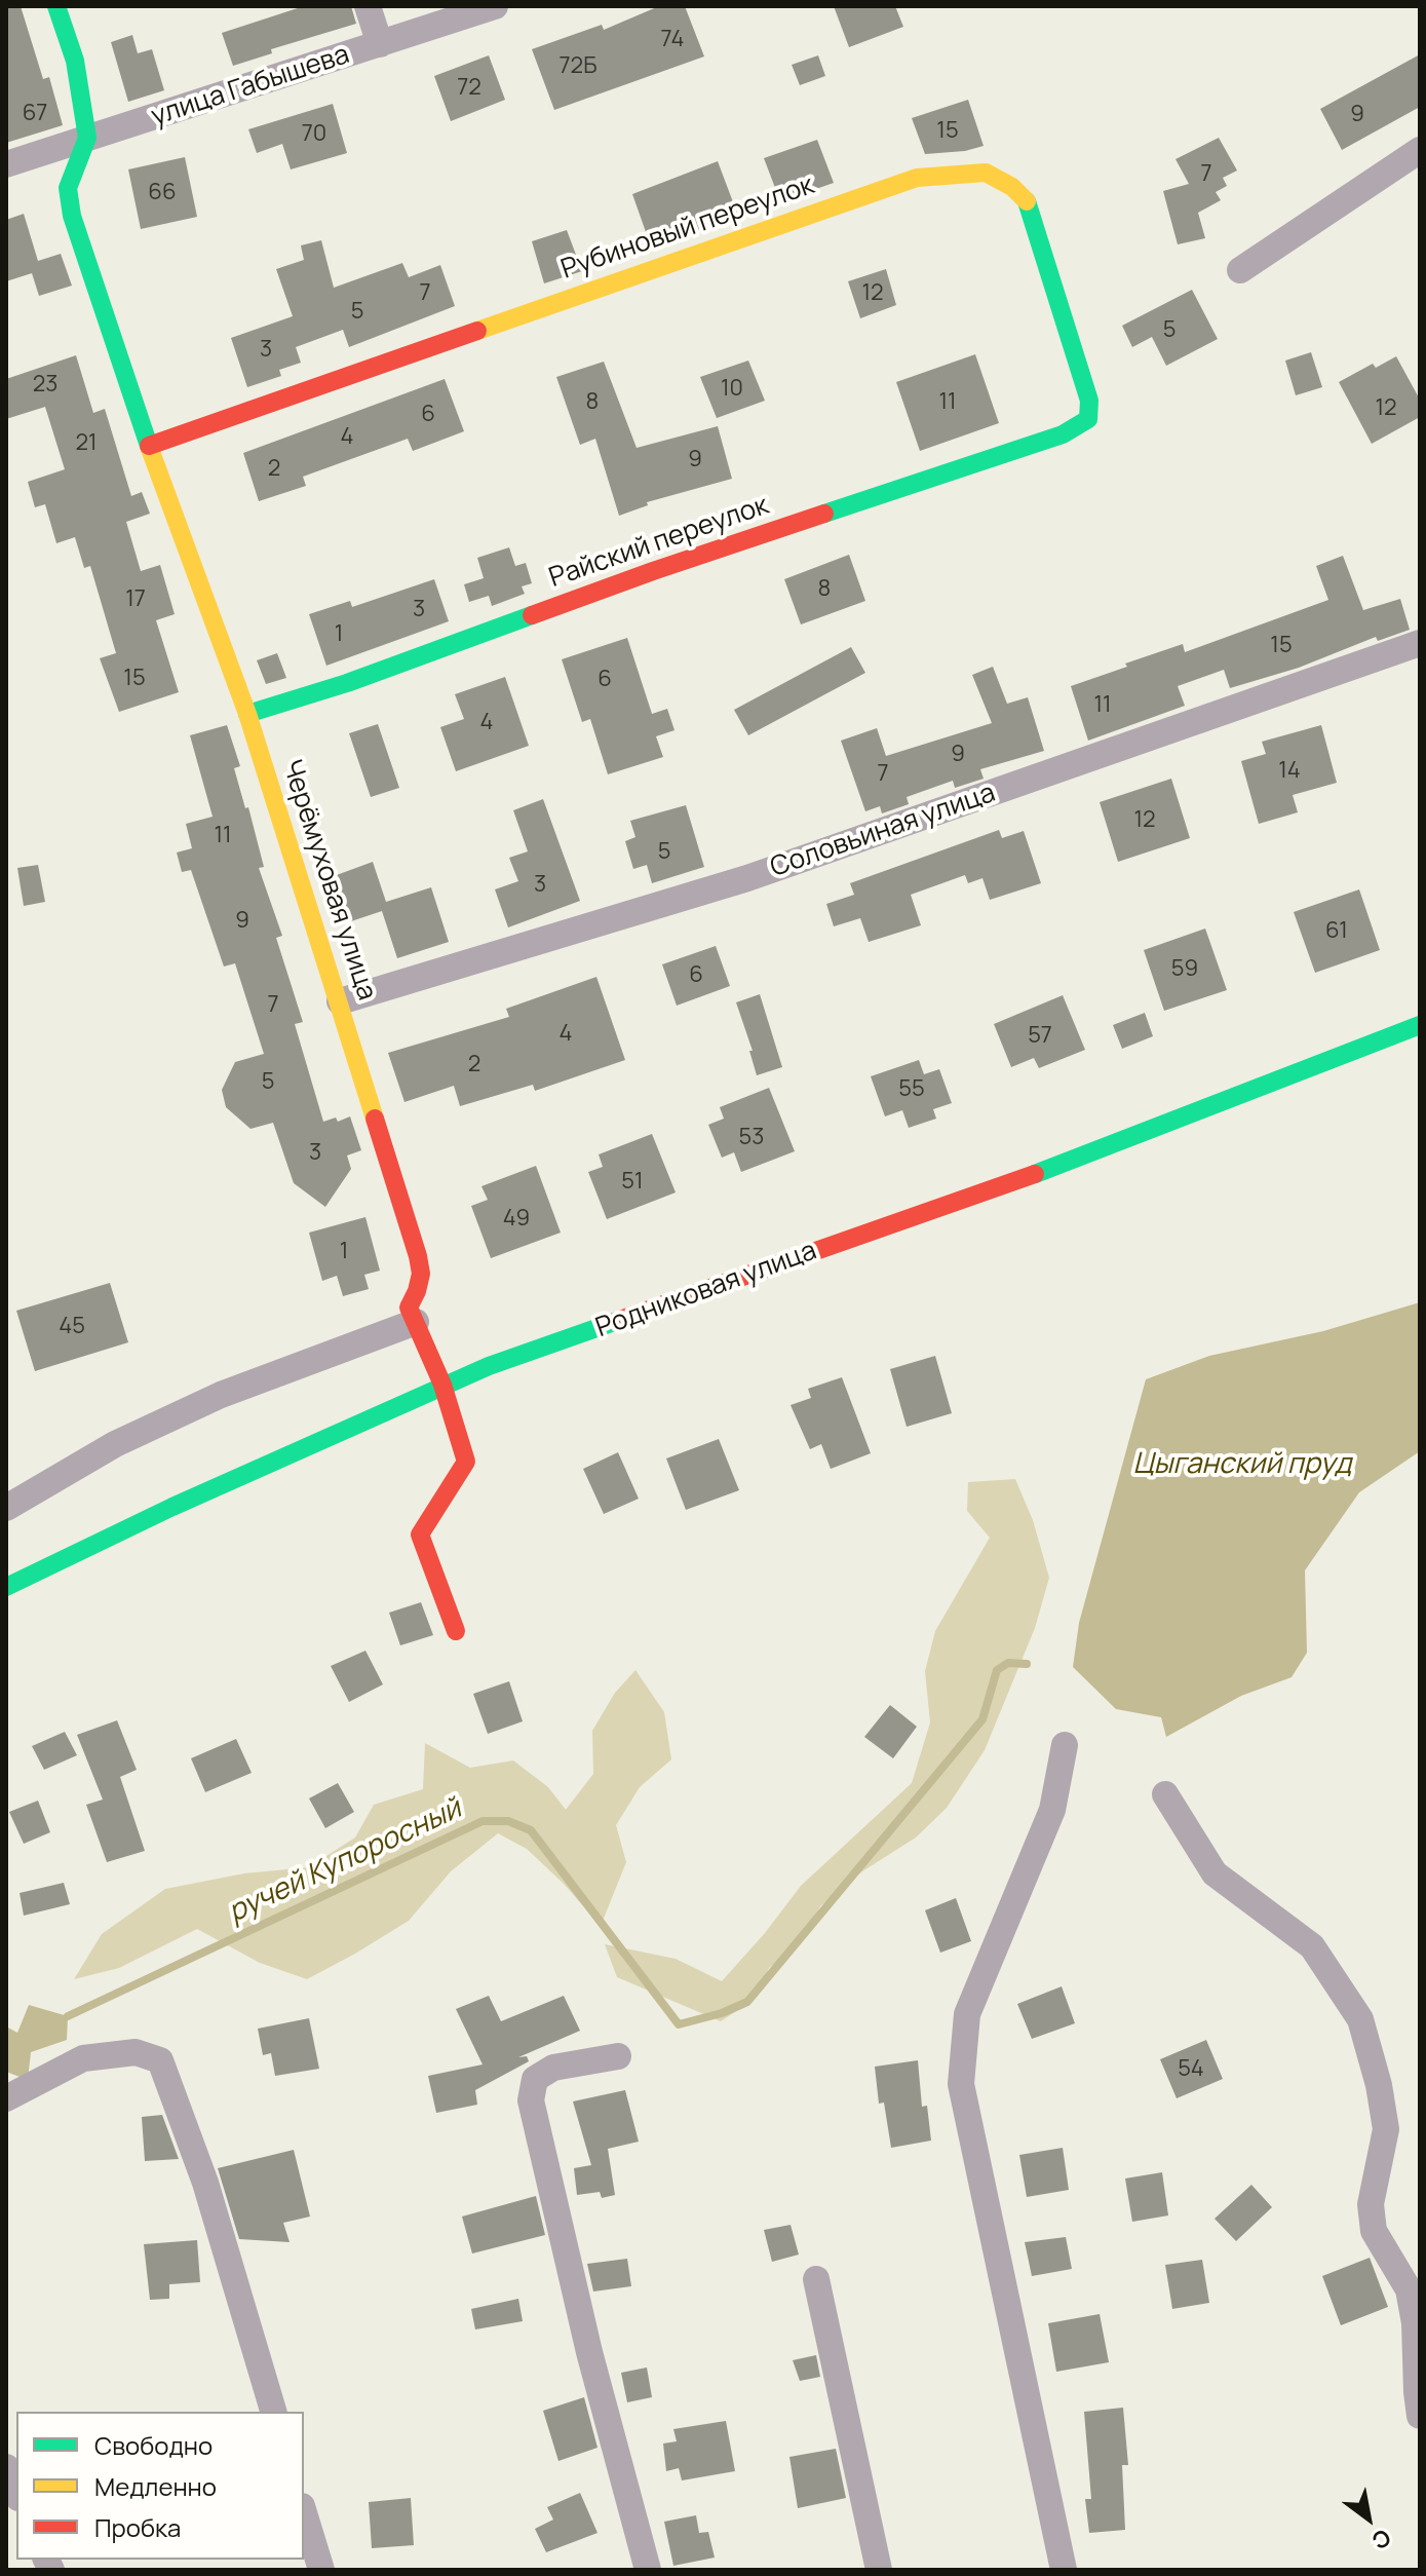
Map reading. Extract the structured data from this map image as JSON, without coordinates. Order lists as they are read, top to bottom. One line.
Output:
{"streets":{"street":["улица Габышева","Рубиновый переулок","Райский переулок","Соловьиная улица","Черёмуховая улица","Родниковая улица"]},"crossings":[["улица Габышева","Черёмуховая улица"],["Рубиновый переулок","Райский переулок"],["Рубиновый переулок","Черёмуховая улица"],["Райский переулок","Черёмуховая улица"],["Соловьиная улица","Черёмуховая улица"],["Черёмуховая улица","Родниковая улица"]],"water":["Цыганский пруд","ручей Купоросный"],"house_numbers":["74","72Б","72","67","9","15","70","7","66","7","12","5","5","3","23","10","8","11","12","6","4","21","9","2","8","17","3","1","15","15","6","11","4","9","14","7","12","11","5","3","9","61","59","6","7","4","57","2","5","55","53","3","51","49","1","45","54"],"legend":["Свободно","Медленно","Пробка"],"north":"bottom right"}
